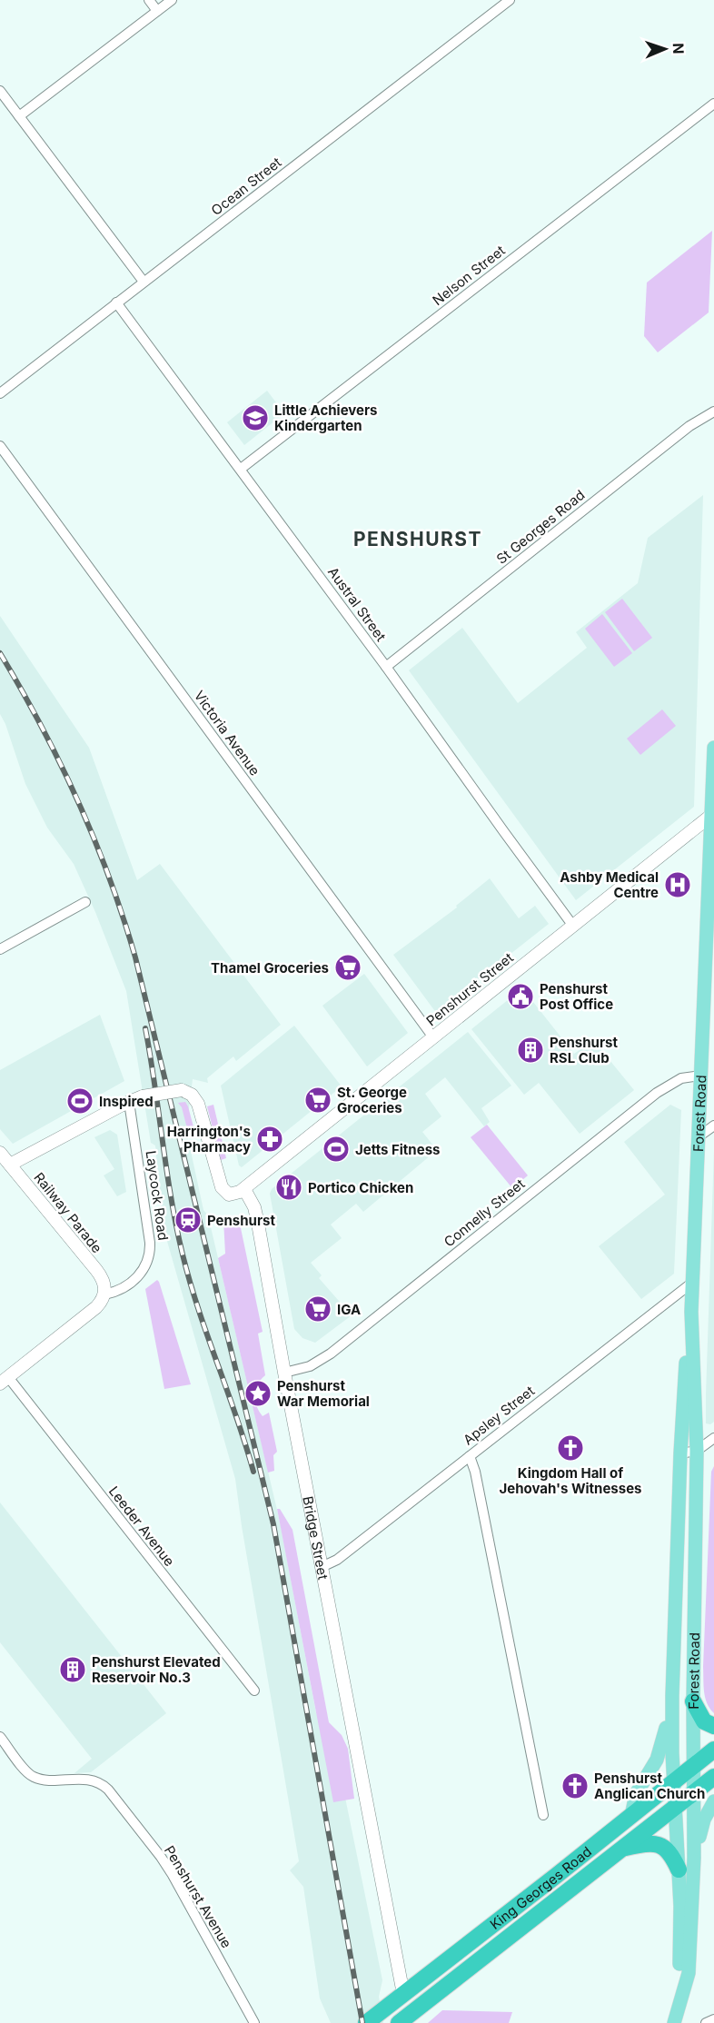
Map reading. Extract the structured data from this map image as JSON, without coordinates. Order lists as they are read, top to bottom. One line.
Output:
{"streets":{"highway":["Bridge Street","King Georges Road"],"main road":["Penshurst Street","Forest Road","Laycock Road","Railway Parade"],"street":["Ocean Street","Nelson Street","St Georges Road","Austral Street","Victoria Avenue","Connelly Street","Apsley Street","Leeder Avenue","Penshurst Avenue"]},"crossings":[["Ocean Street","Austral Street"],["Nelson Street","Austral Street"],["St Georges Road","Austral Street"],["Austral Street","Penshurst Street"],["Victoria Avenue","Penshurst Street"],["Penshurst Street","Forest Road"],["Penshurst Street","Bridge Street"],["Forest Road","Connelly Street"],["Forest Road","Apsley Street"],["Forest Road","King Georges Road"],["Laycock Road","Railway Parade"],["Laycock Road","Leeder Avenue"],["Connelly Street","Bridge Street"],["Apsley Street","Bridge Street"],["Bridge Street","King Georges Road"]],"districts":["PENSHURST"],"places":{"school or university":["Little Achievers Kindergarten"],"hospital":["Ashby Medical Centre"],"supermarket":["Thamel Groceries","St. George Groceries","IGA"],"public building":["Penshurst Post Office"],"building":["Penshurst RSL Club","Penshurst Elevated Reservoir No.3"],"sports":["Inspired","Jetts Fitness"],"pharmacy":["Harrington's Pharmacy"],"restaurant":["Portico Chicken"],"station":["Penshurst"],"place":["Penshurst War Memorial"],"church":["Kingdom Hall of Jehovah's Witnesses","Penshurst Anglican Church"]},"north":"right"}
